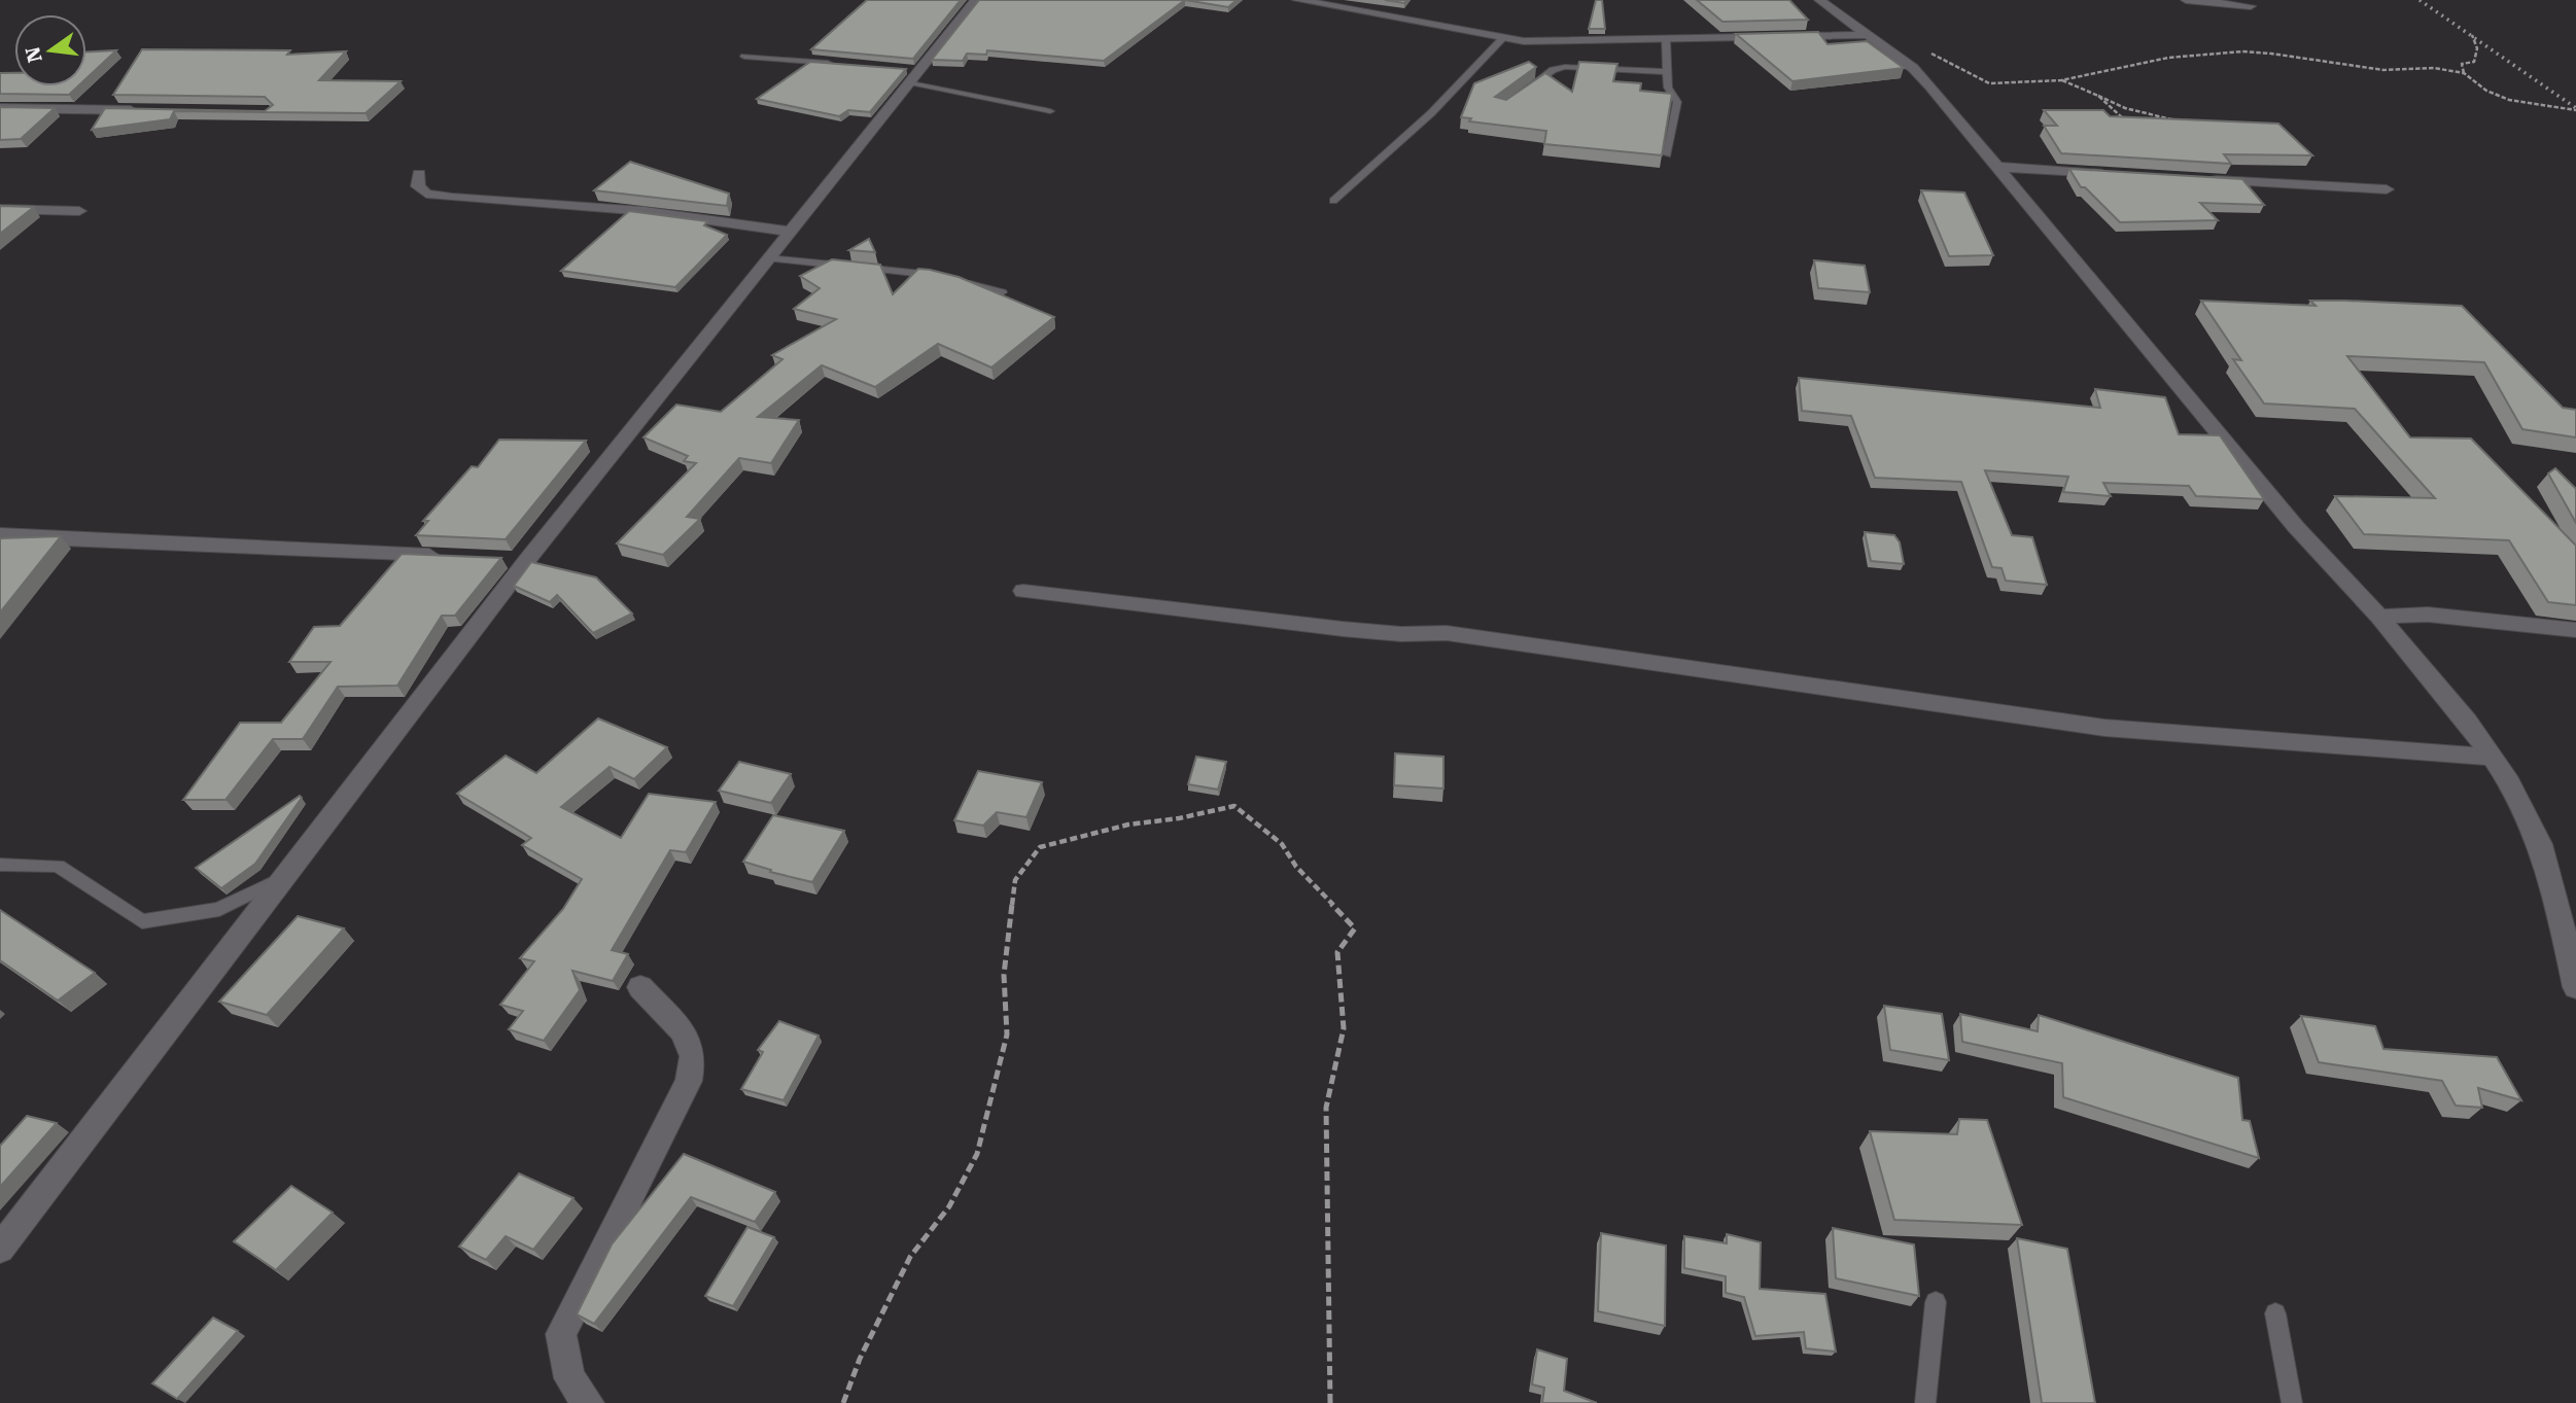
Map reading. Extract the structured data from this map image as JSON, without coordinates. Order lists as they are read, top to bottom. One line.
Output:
{"north":"left"}
